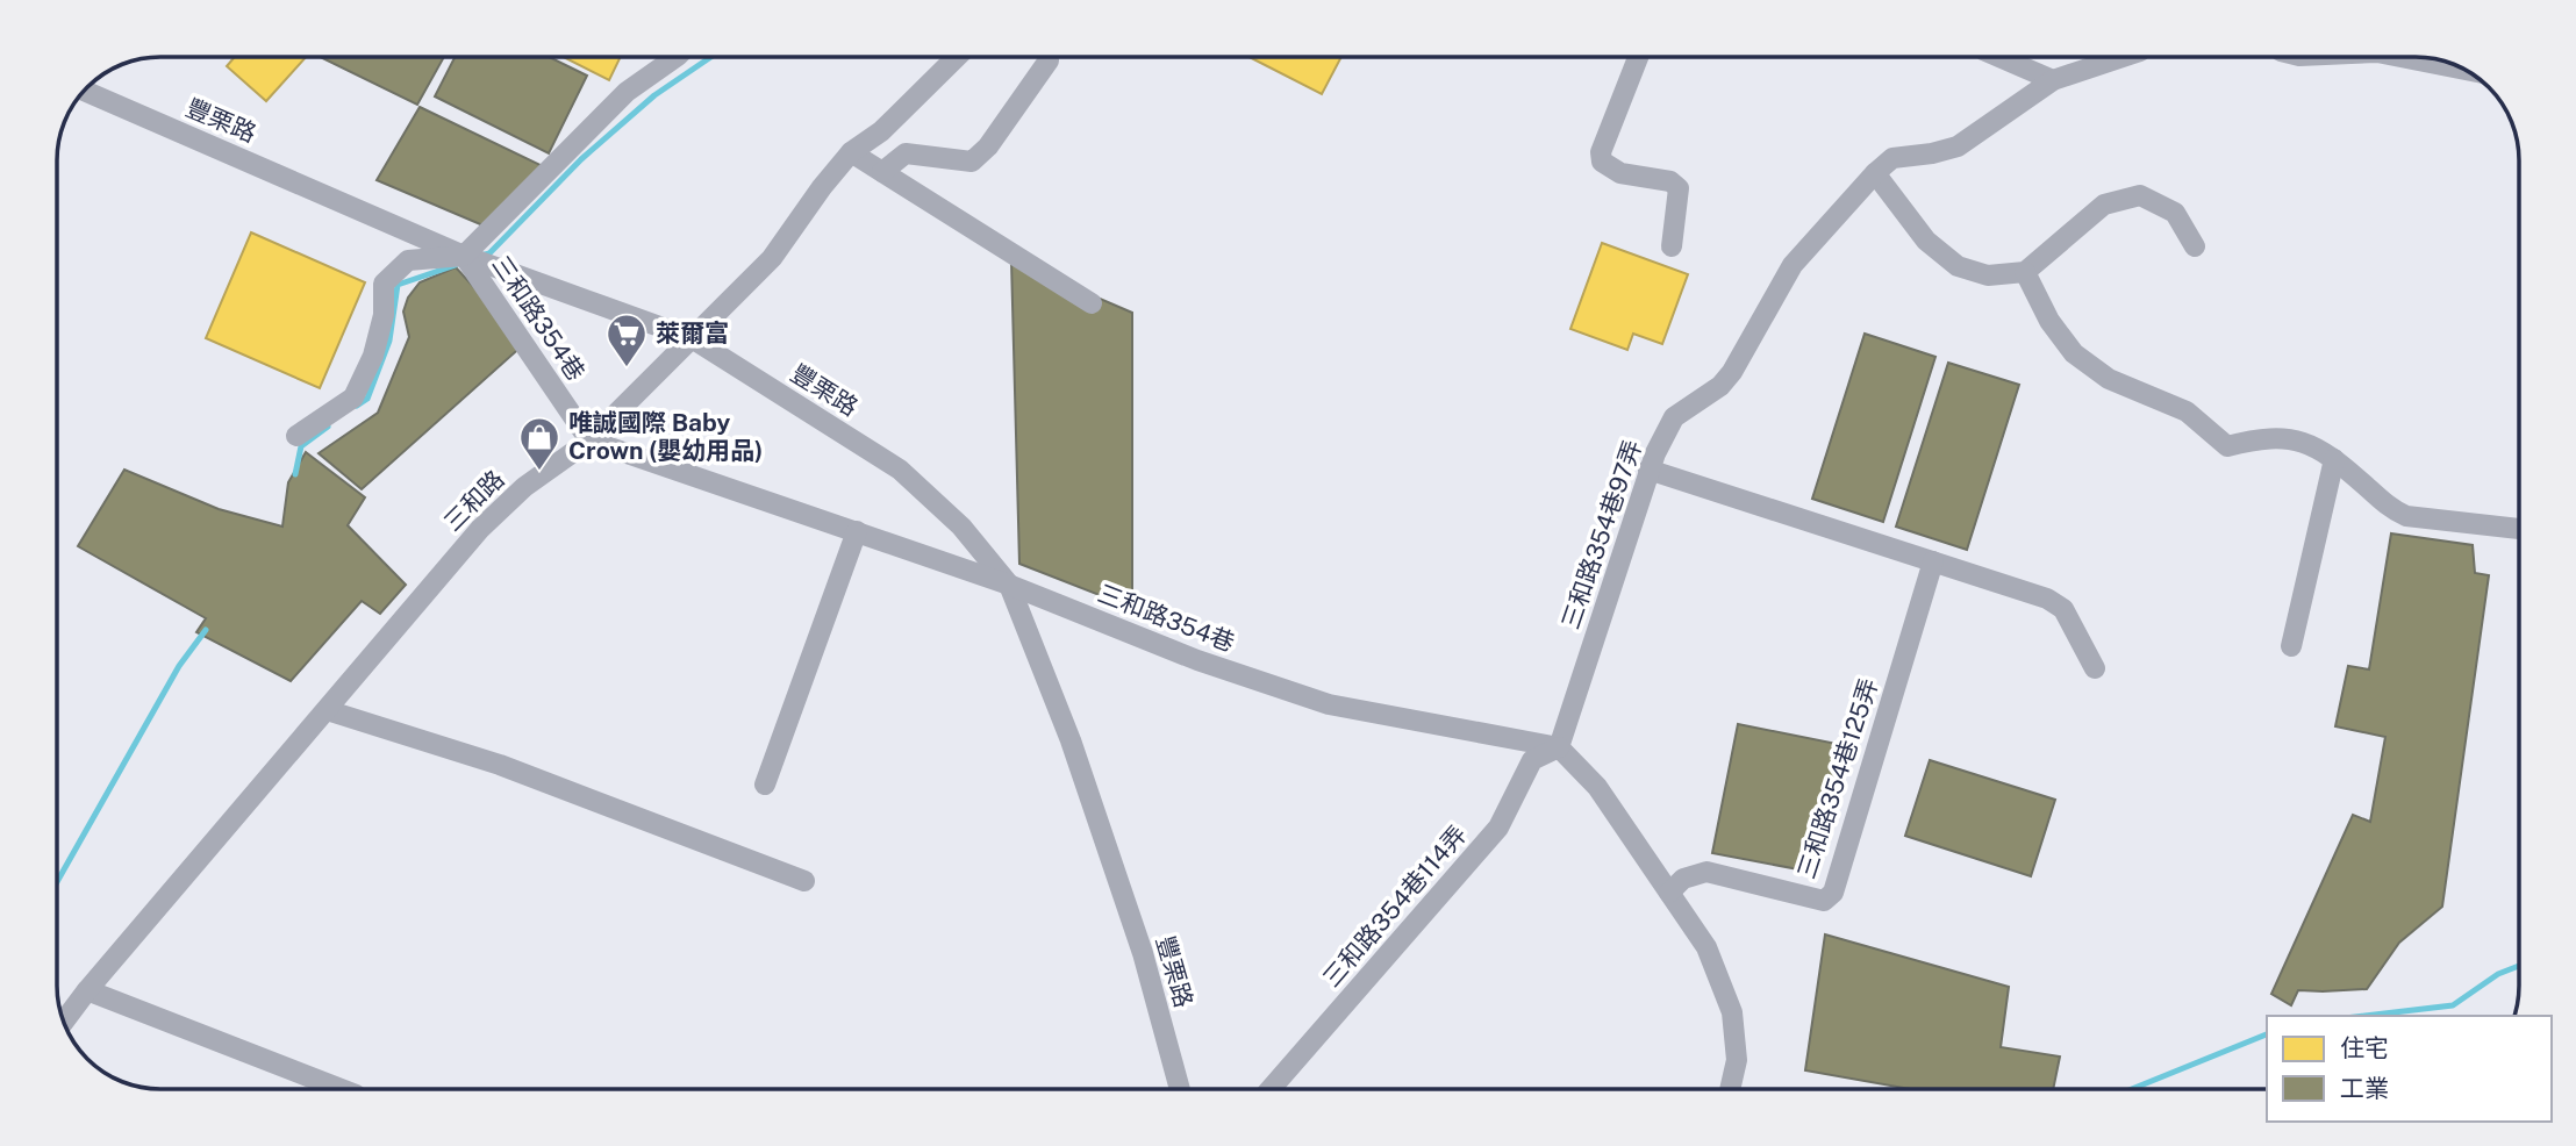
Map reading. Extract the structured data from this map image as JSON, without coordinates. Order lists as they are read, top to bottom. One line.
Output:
{"streets":{"street":["豐栗路","三和路354巷","三和路","三和路354巷97弄","三和路354巷125弄","三和路354巷114弄"]},"crossings":[["豐栗路","三和路354巷"],["豐栗路","三和路"],["三和路354巷","三和路"],["三和路354巷","三和路354巷97弄"],["三和路354巷","三和路354巷114弄"],["三和路354巷97弄","三和路354巷114弄"]],"places":{"supermarket":["萊爾富"],"shop":["唯誠國際 Baby Crown (嬰幼用品)"]},"legend":["住宅","工業"]}
